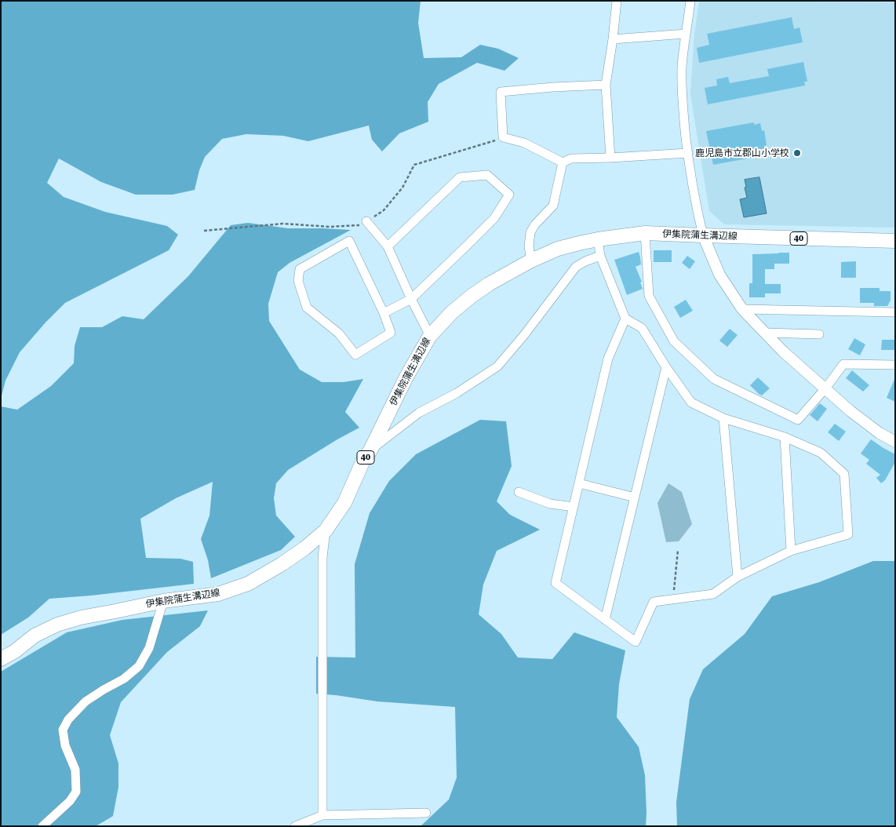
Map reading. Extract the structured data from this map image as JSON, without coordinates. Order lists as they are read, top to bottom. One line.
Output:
{"streets":{"main road":["伊集院蒲生溝辺線","40"]},"places":["鹿児島市立郡山小学校"]}
